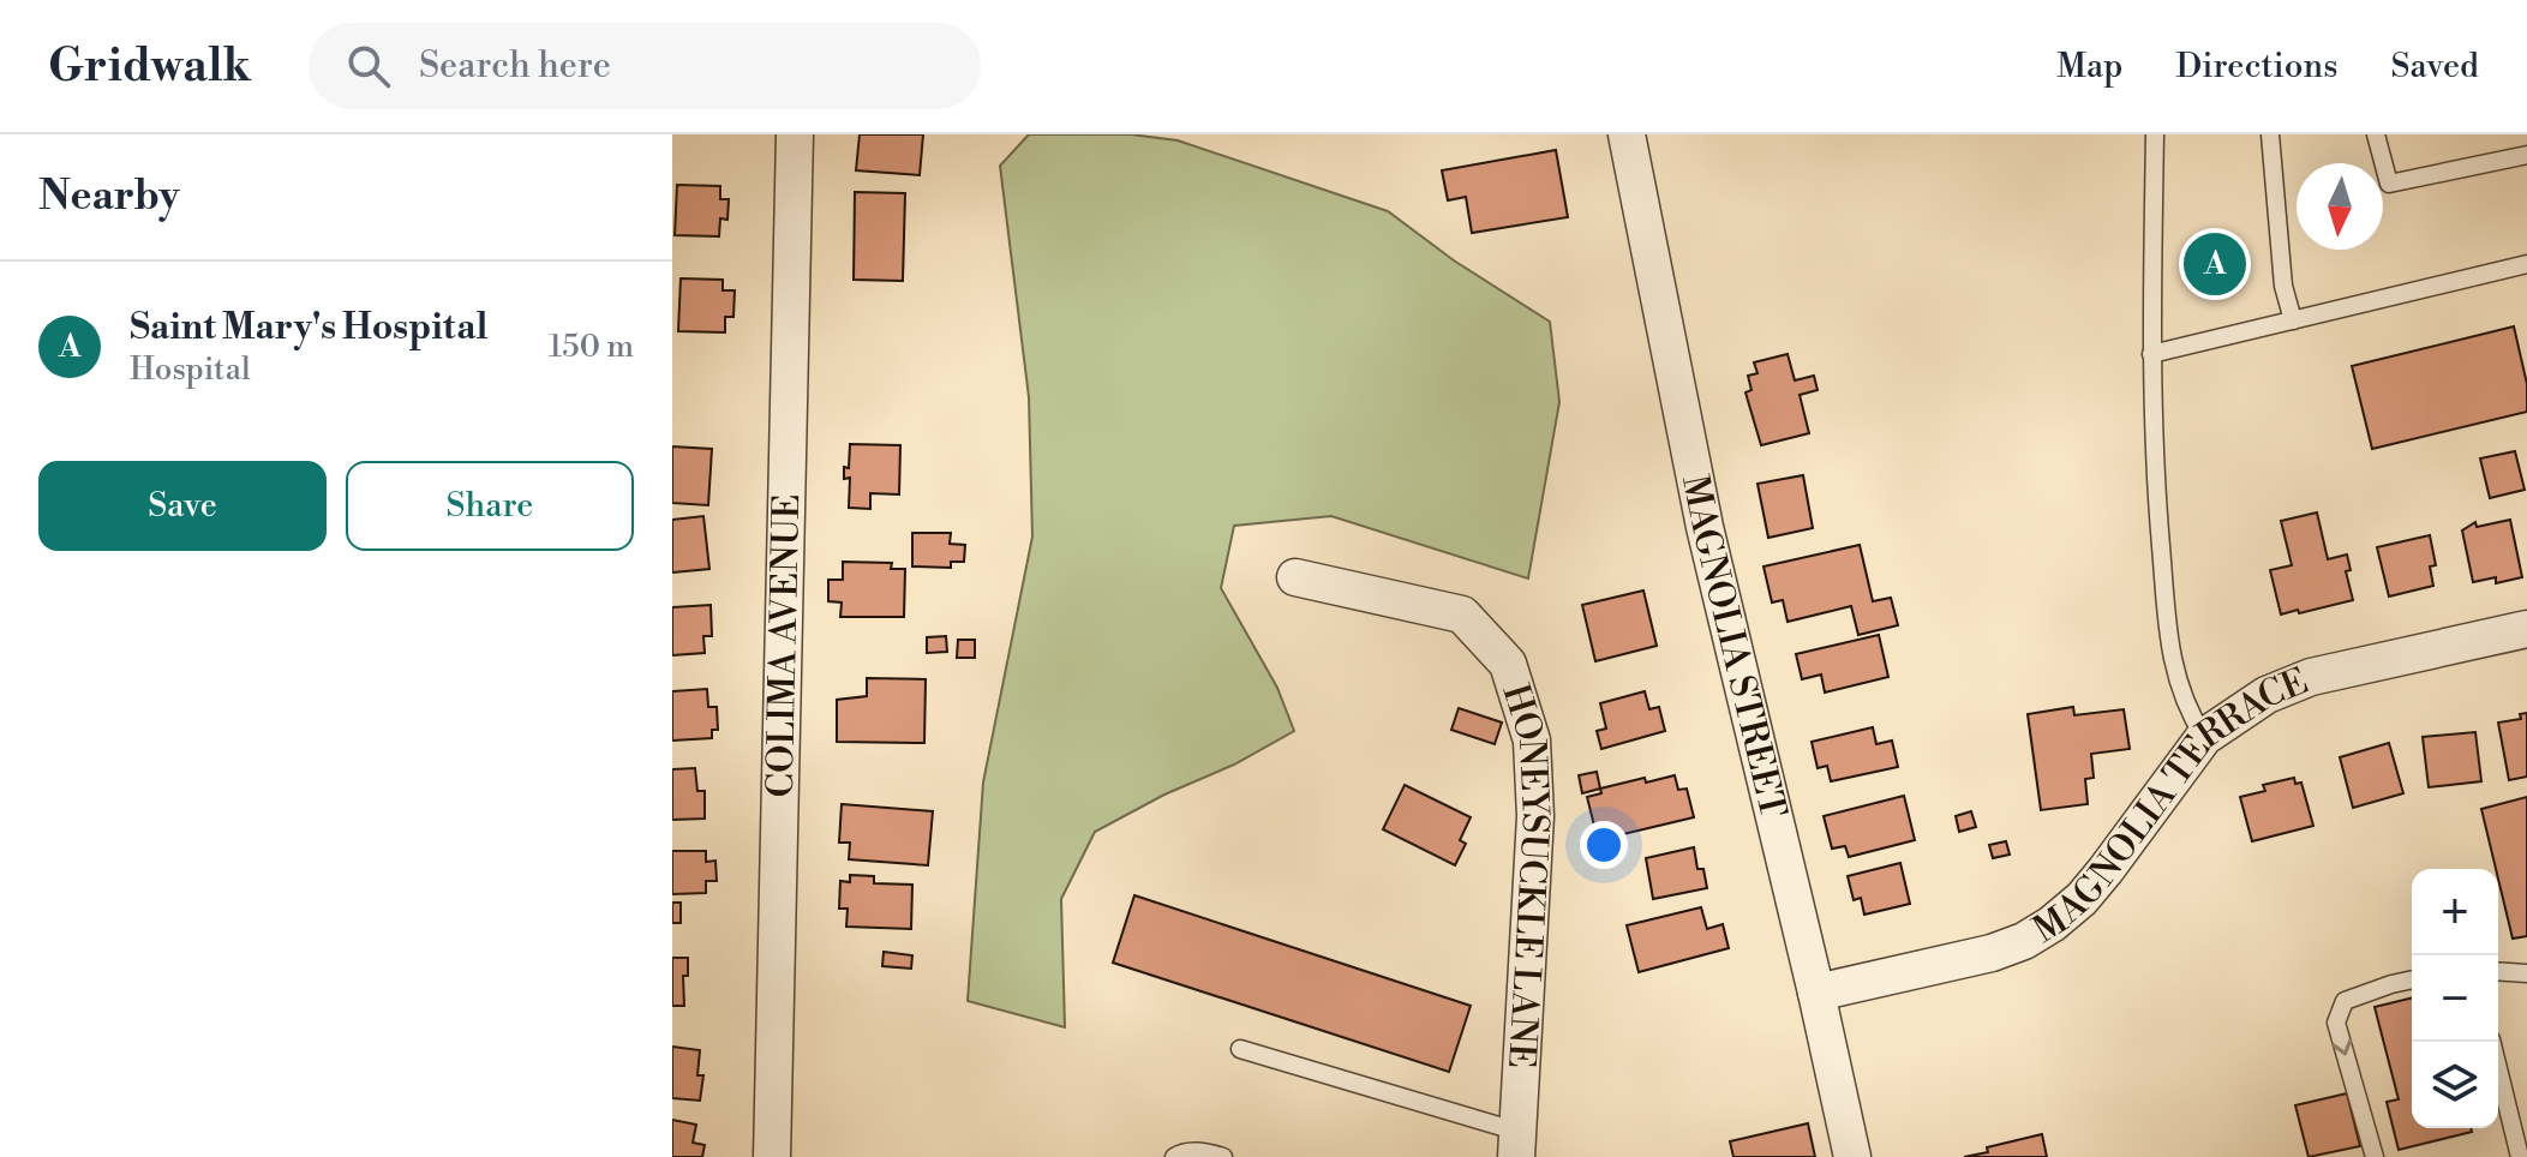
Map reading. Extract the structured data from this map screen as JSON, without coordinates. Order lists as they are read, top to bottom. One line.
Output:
{"streets":{"street":["COLIMA AVENUE","MAGNOLIA STREET","MAGNOLIA TERRACE","HONEYSUCKLE LANE"]},"crossings":[["MAGNOLIA STREET","MAGNOLIA TERRACE"]],"north":"bottom","page":{"header":"Gridwalk","search":"Search here","nav":["Map","Directions","Saved"],"heading":"Nearby","pins":"A","list":[{"mark":"A","name":"Saint Mary's Hospital","note":"Hospital","value":"150 m"}],"buttons":["Save","Share"],"map_buttons":["+","−"]}}
